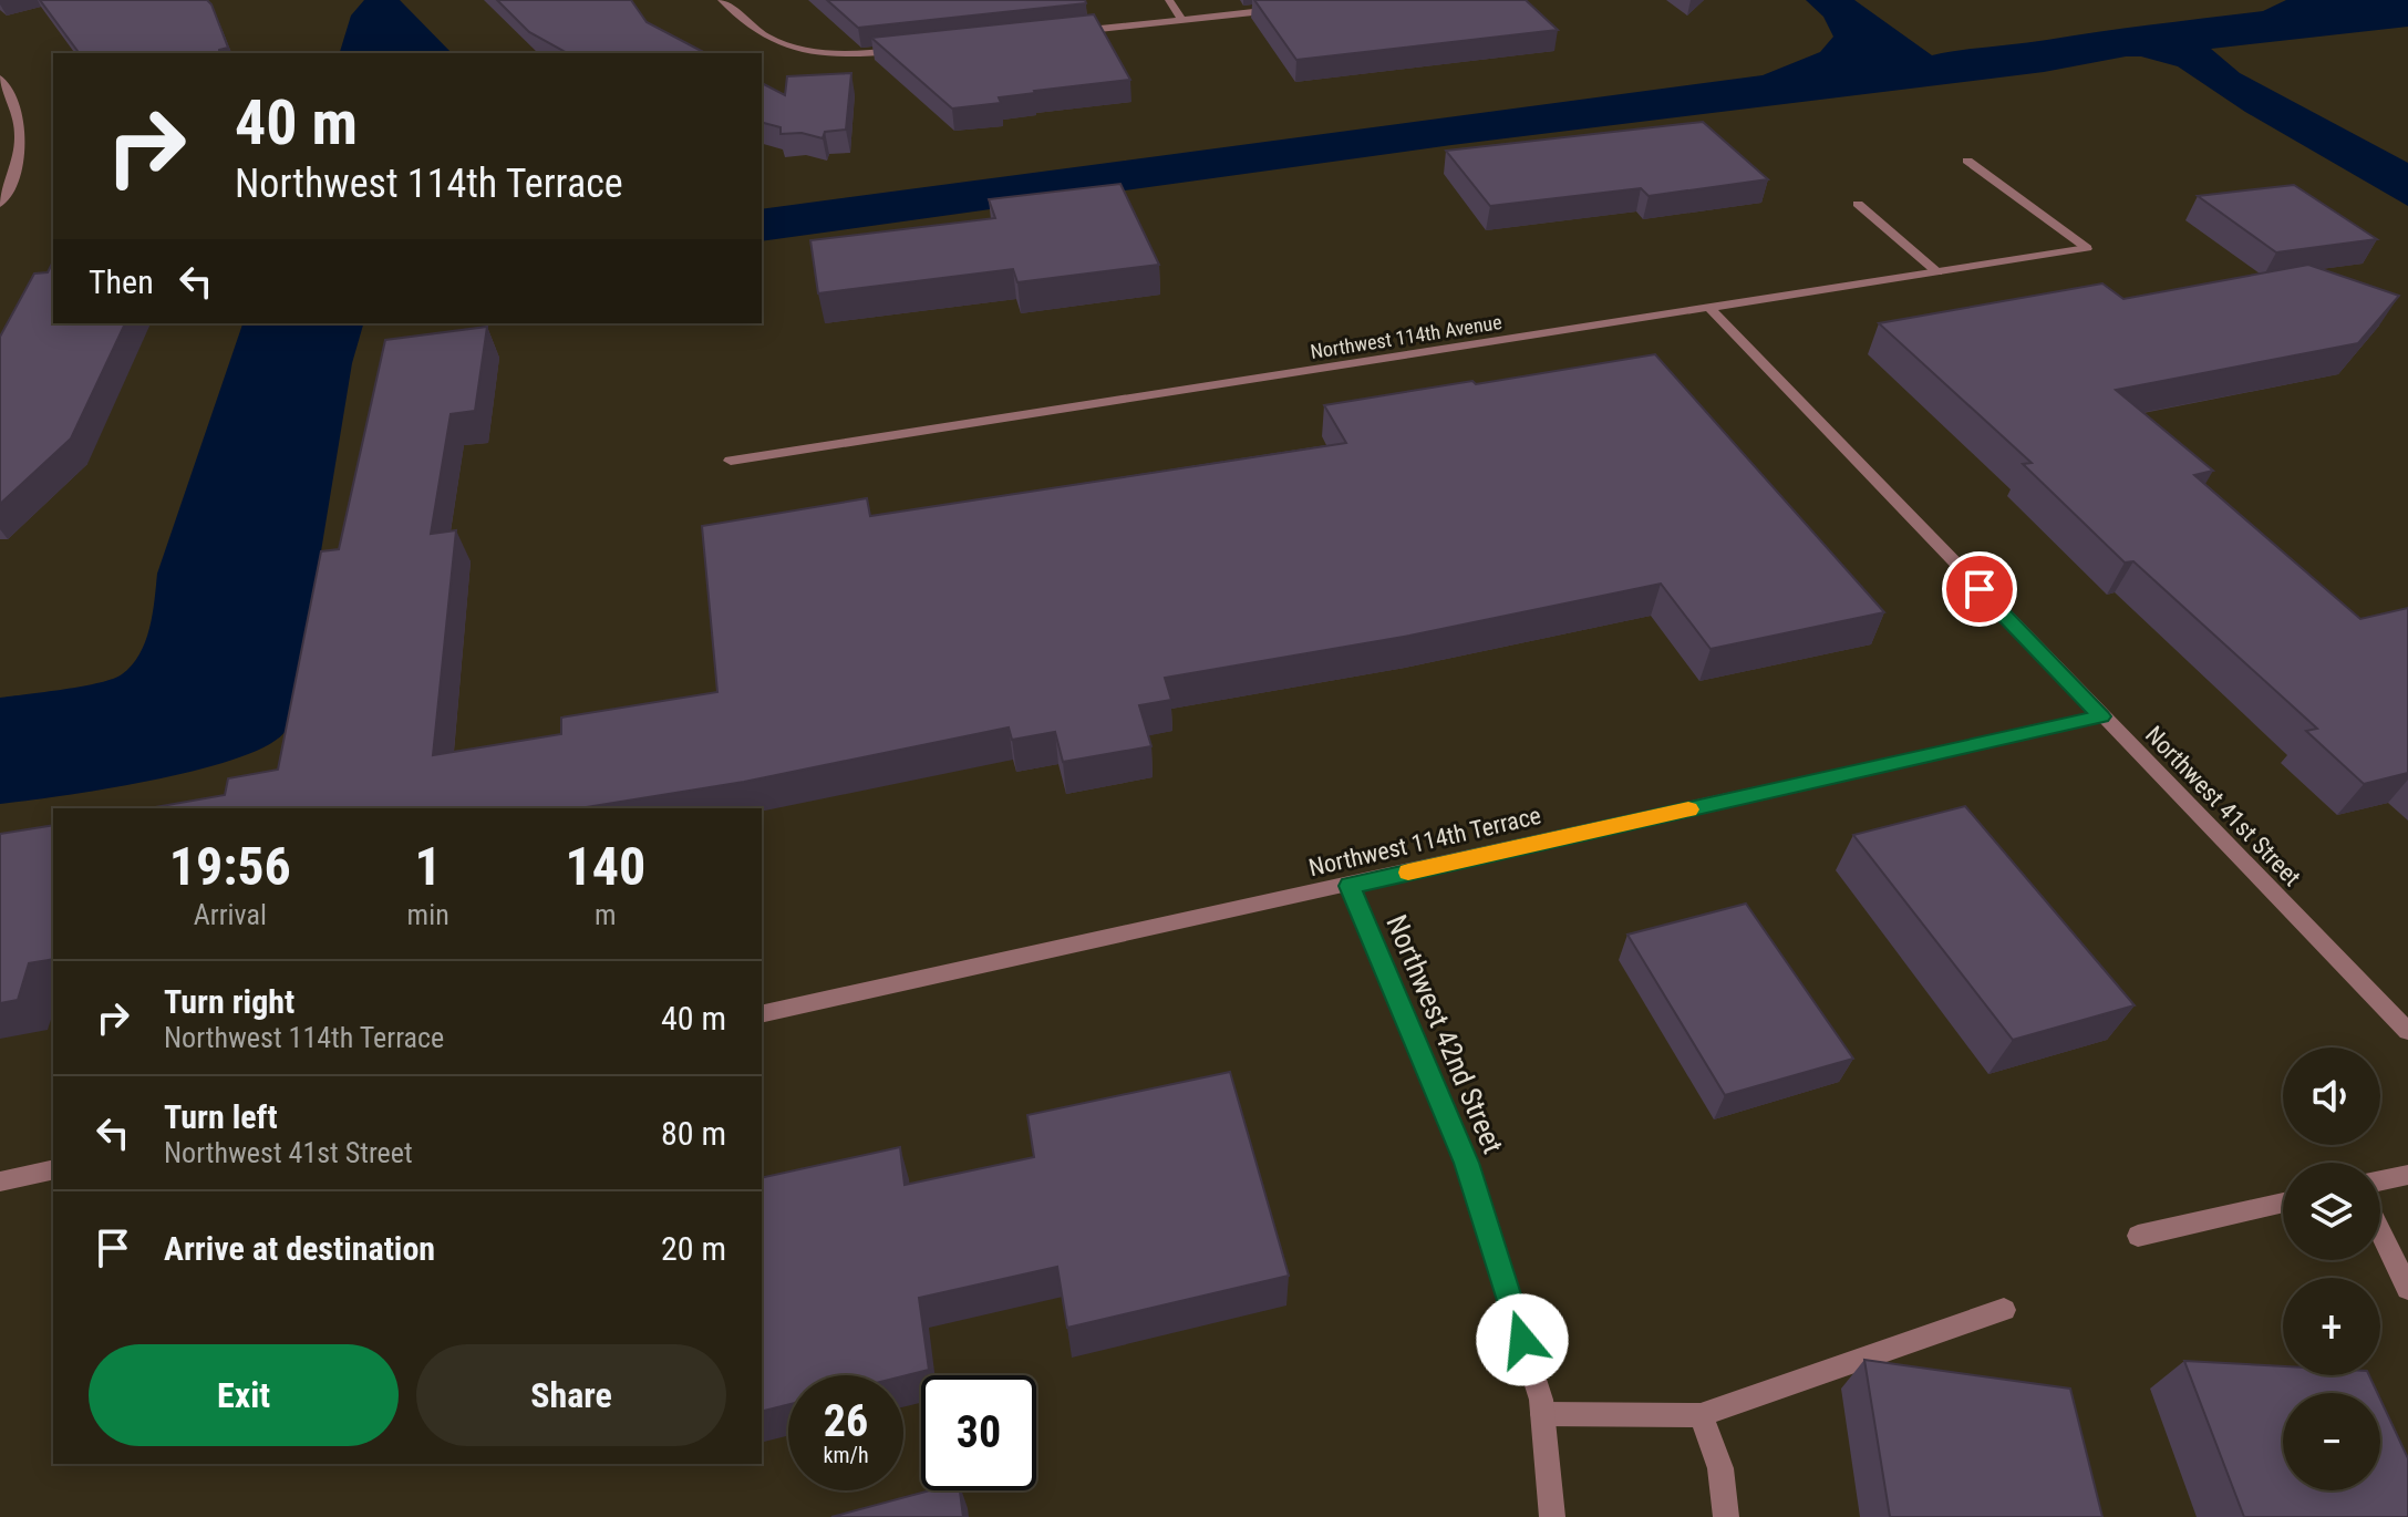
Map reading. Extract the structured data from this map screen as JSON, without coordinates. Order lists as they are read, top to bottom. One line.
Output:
{"streets":{"street":["Northwest 114th Avenue","Northwest 41st Street","Northwest 114th Terrace","Northwest 42nd Street"]},"crossings":[["Northwest 114th Avenue","Northwest 41st Street"],["Northwest 41st Street","Northwest 114th Terrace"],["Northwest 114th Terrace","Northwest 42nd Street"]],"page":{"turn":["40 m","Northwest 114th Terrace"],"then":"Then","eta":["19:56","Arrival","1","min","140","m"],"list":[{"name":"Turn right","note":"Northwest 114th Terrace","value":"40 m"},{"name":"Turn left","note":"Northwest 41st Street","value":"80 m"},{"name":"Arrive at destination","value":"20 m"}],"map_buttons":["+","−"],"buttons":["Exit","Share"],"speed":"26 km/h","limit":"30"}}
